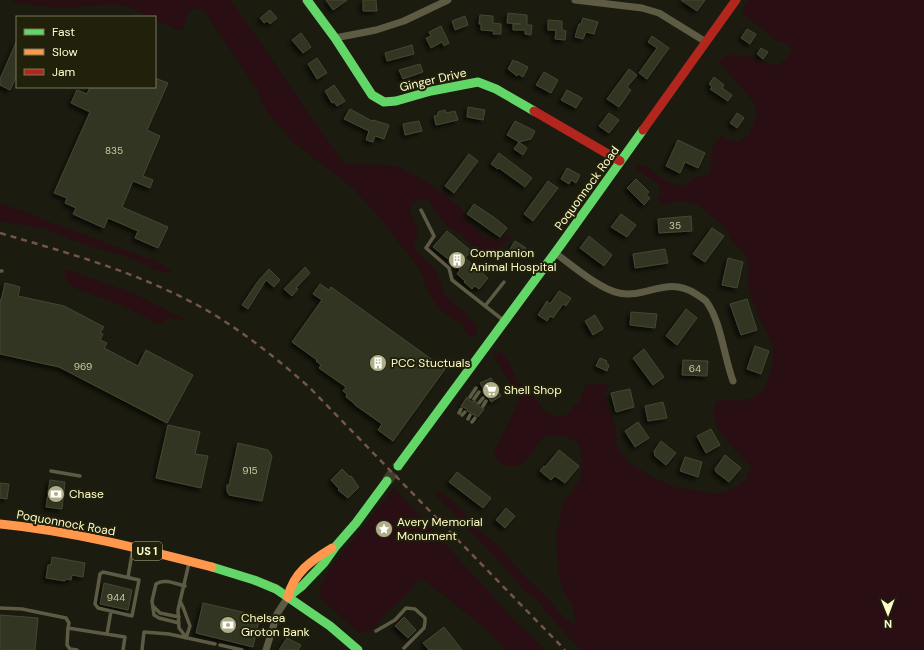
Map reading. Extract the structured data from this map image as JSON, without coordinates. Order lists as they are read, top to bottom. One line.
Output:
{"streets":{"street":["Ginger Drive","Poquonnock Road","US 1"]},"crossings":[["Ginger Drive","Poquonnock Road"],["Poquonnock Road","US 1"]],"places":{"building":["Companion Animal Hospital","PCC Stuctuals"],"supermarket":["Shell Shop"],"bank":["Chase","Chelsea Groton Bank"],"place":["Avery Memorial Monument"]},"house_numbers":["835","35","969","64","915","944"],"legend":["Fast","Slow","Jam"],"north":"bottom"}
